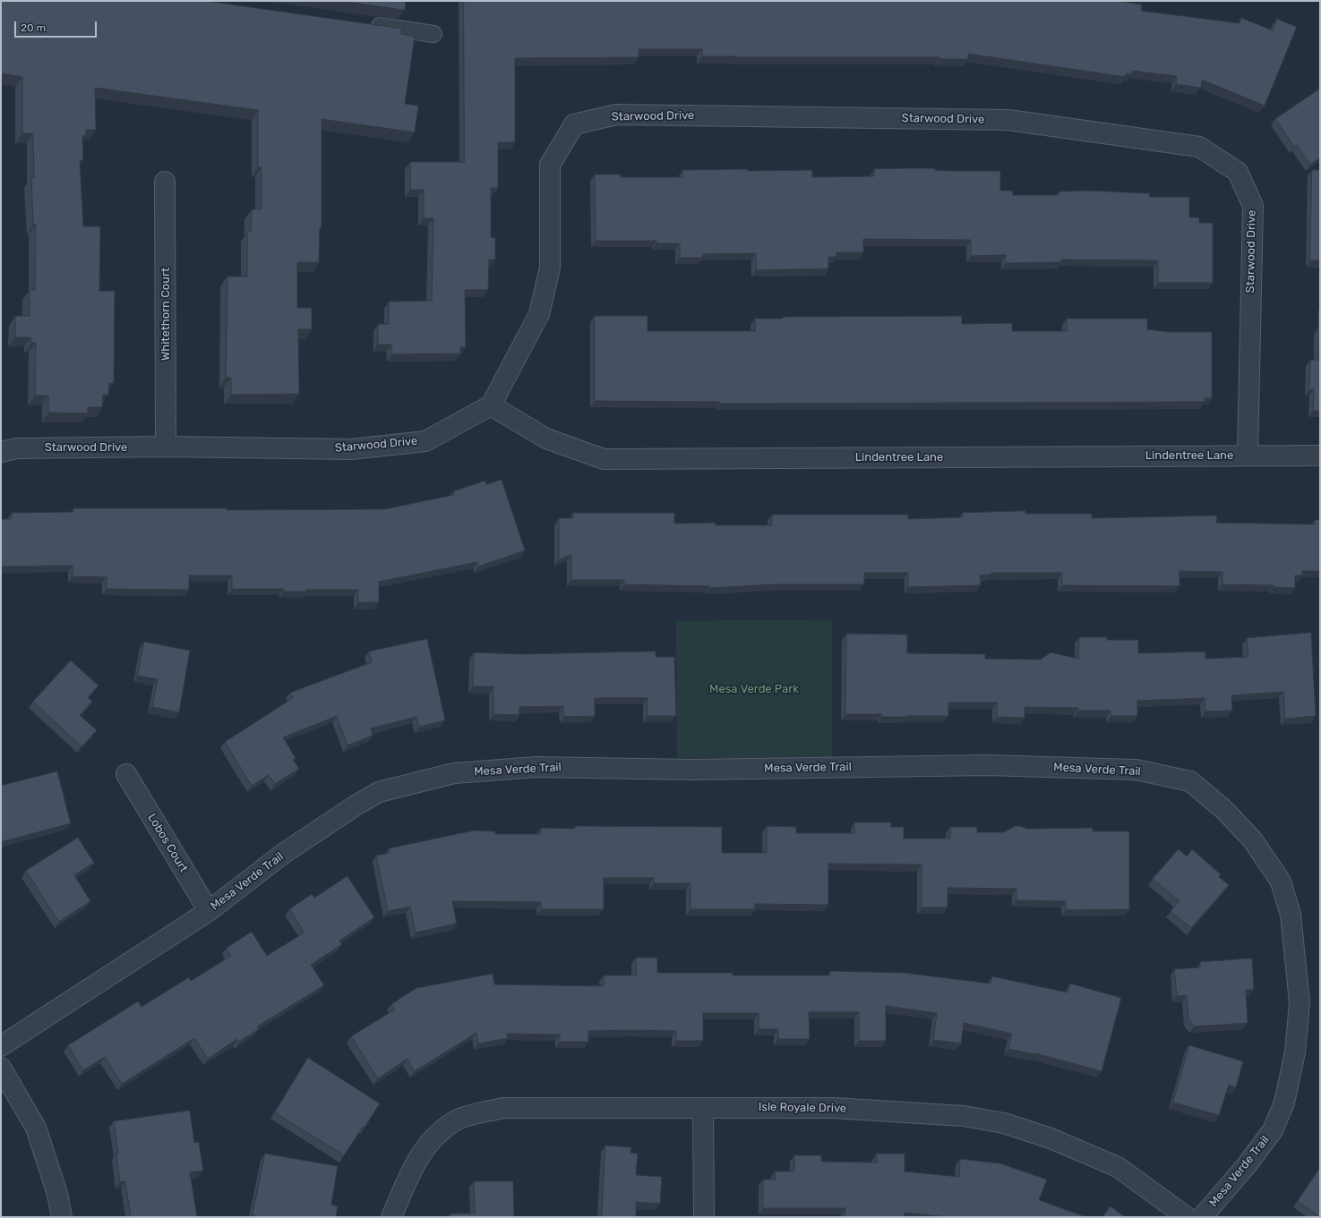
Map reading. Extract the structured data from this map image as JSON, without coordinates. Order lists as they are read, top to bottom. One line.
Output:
{"streets":{"street":["Starwood Drive","Whitethorn Court","Lindentree Lane","Mesa Verde Trail","Lobos Court","Isle Royale Drive"]},"crossings":[["Starwood Drive","Whitethorn Court"],["Starwood Drive","Lindentree Lane"],["Mesa Verde Trail","Lobos Court"]],"parks":["Mesa Verde Park"],"scale_bar":"20 m"}
